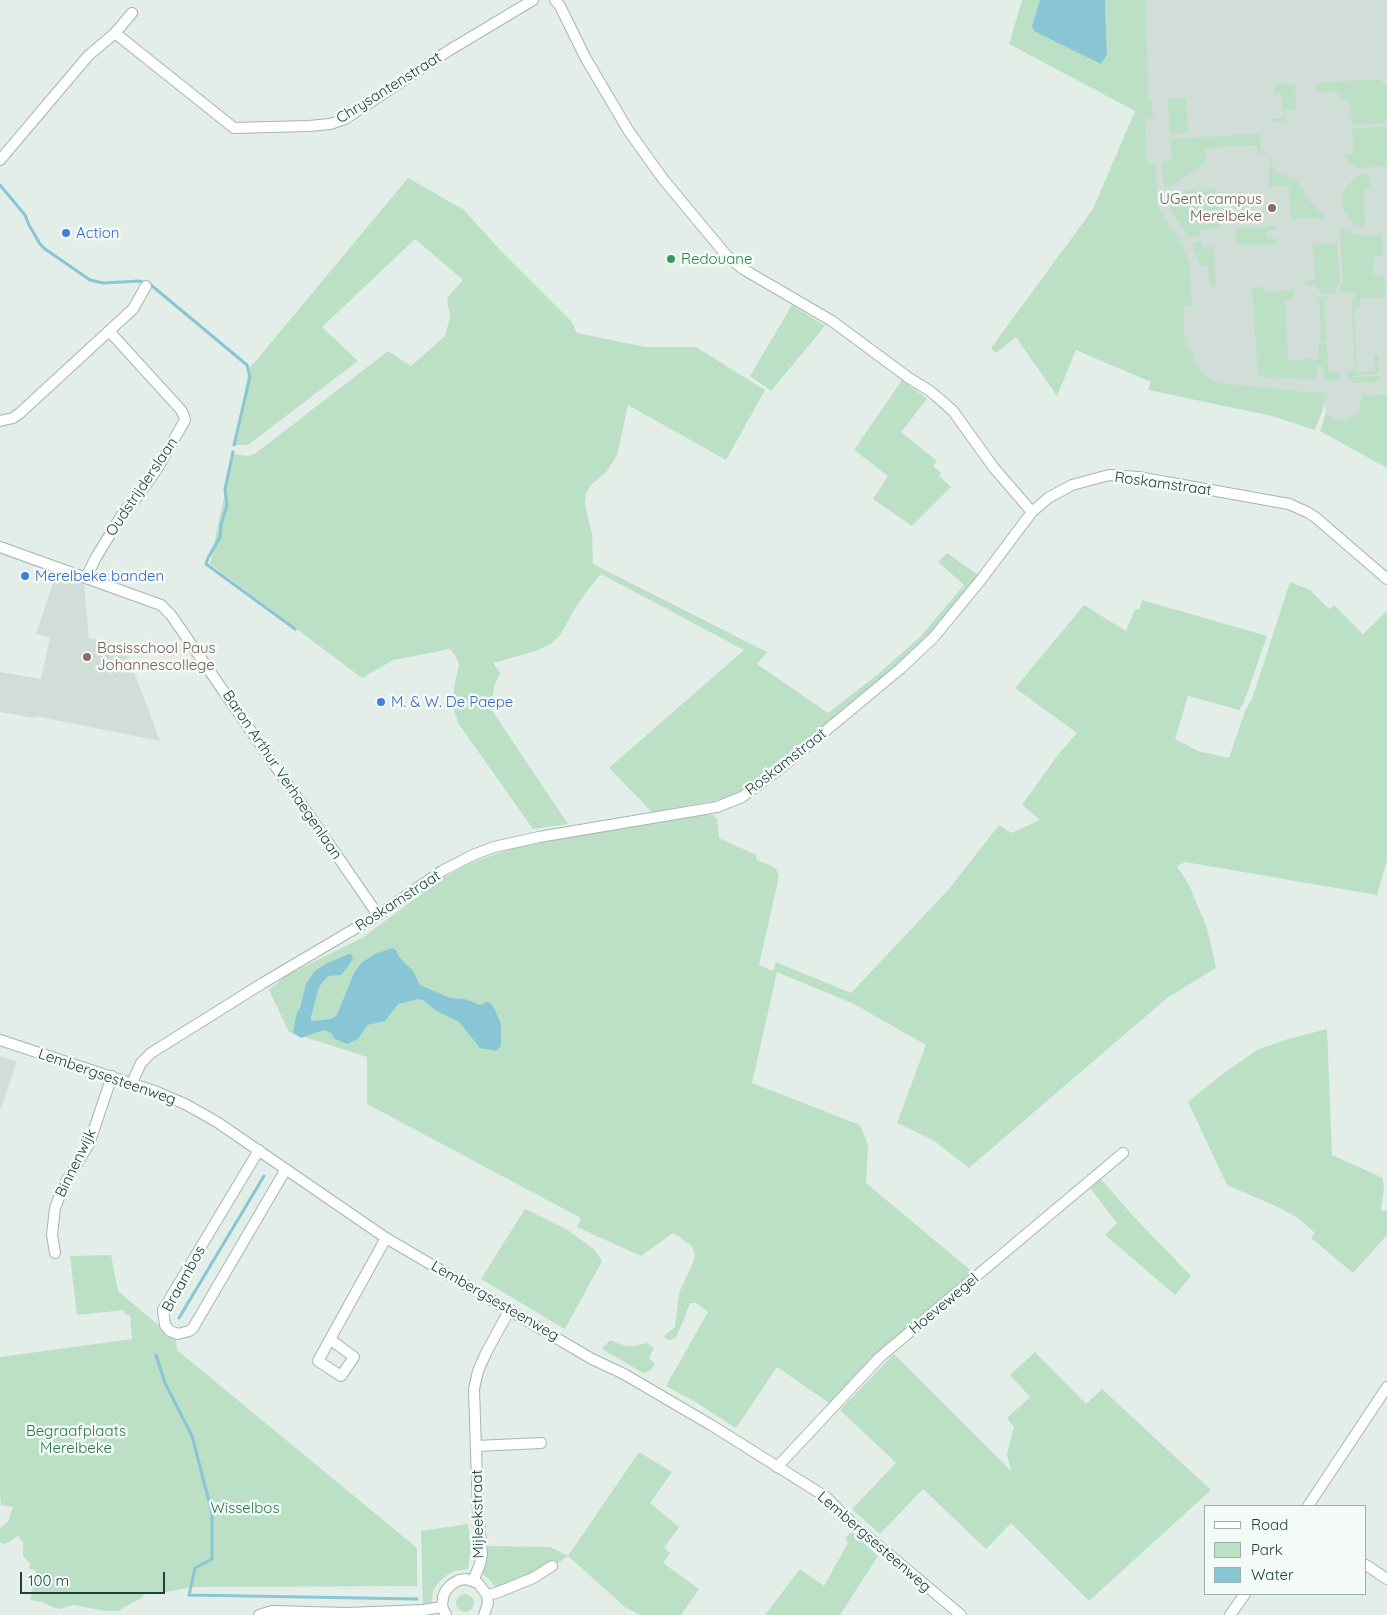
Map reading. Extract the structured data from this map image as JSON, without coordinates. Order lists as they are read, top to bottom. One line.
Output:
{"streets":{"street":["Chrysantenstraat","Roskamstraat","Oudstrijderslaan","Baron Arthur Verhaegenlaan","Lembergsesteenweg","Binnenwijk","Braambos","Hoevewegel","Mijleekstraat"]},"crossings":[["Roskamstraat","Baron Arthur Verhaegenlaan"],["Roskamstraat","Lembergsesteenweg"],["Oudstrijderslaan","Baron Arthur Verhaegenlaan"],["Lembergsesteenweg","Binnenwijk"],["Lembergsesteenweg","Braambos"],["Lembergsesteenweg","Hoevewegel"],["Lembergsesteenweg","Mijleekstraat"]],"parks":["Begraafplaats Merelbeke","Wisselbos"],"places":["UGent campus Merelbeke","Action","Redouane","Merelbeke banden","Basisschool Paus Johannescollege","M. & W. De Paepe"],"legend":["Road","Park","Water"],"scale_bar":"100 m"}
